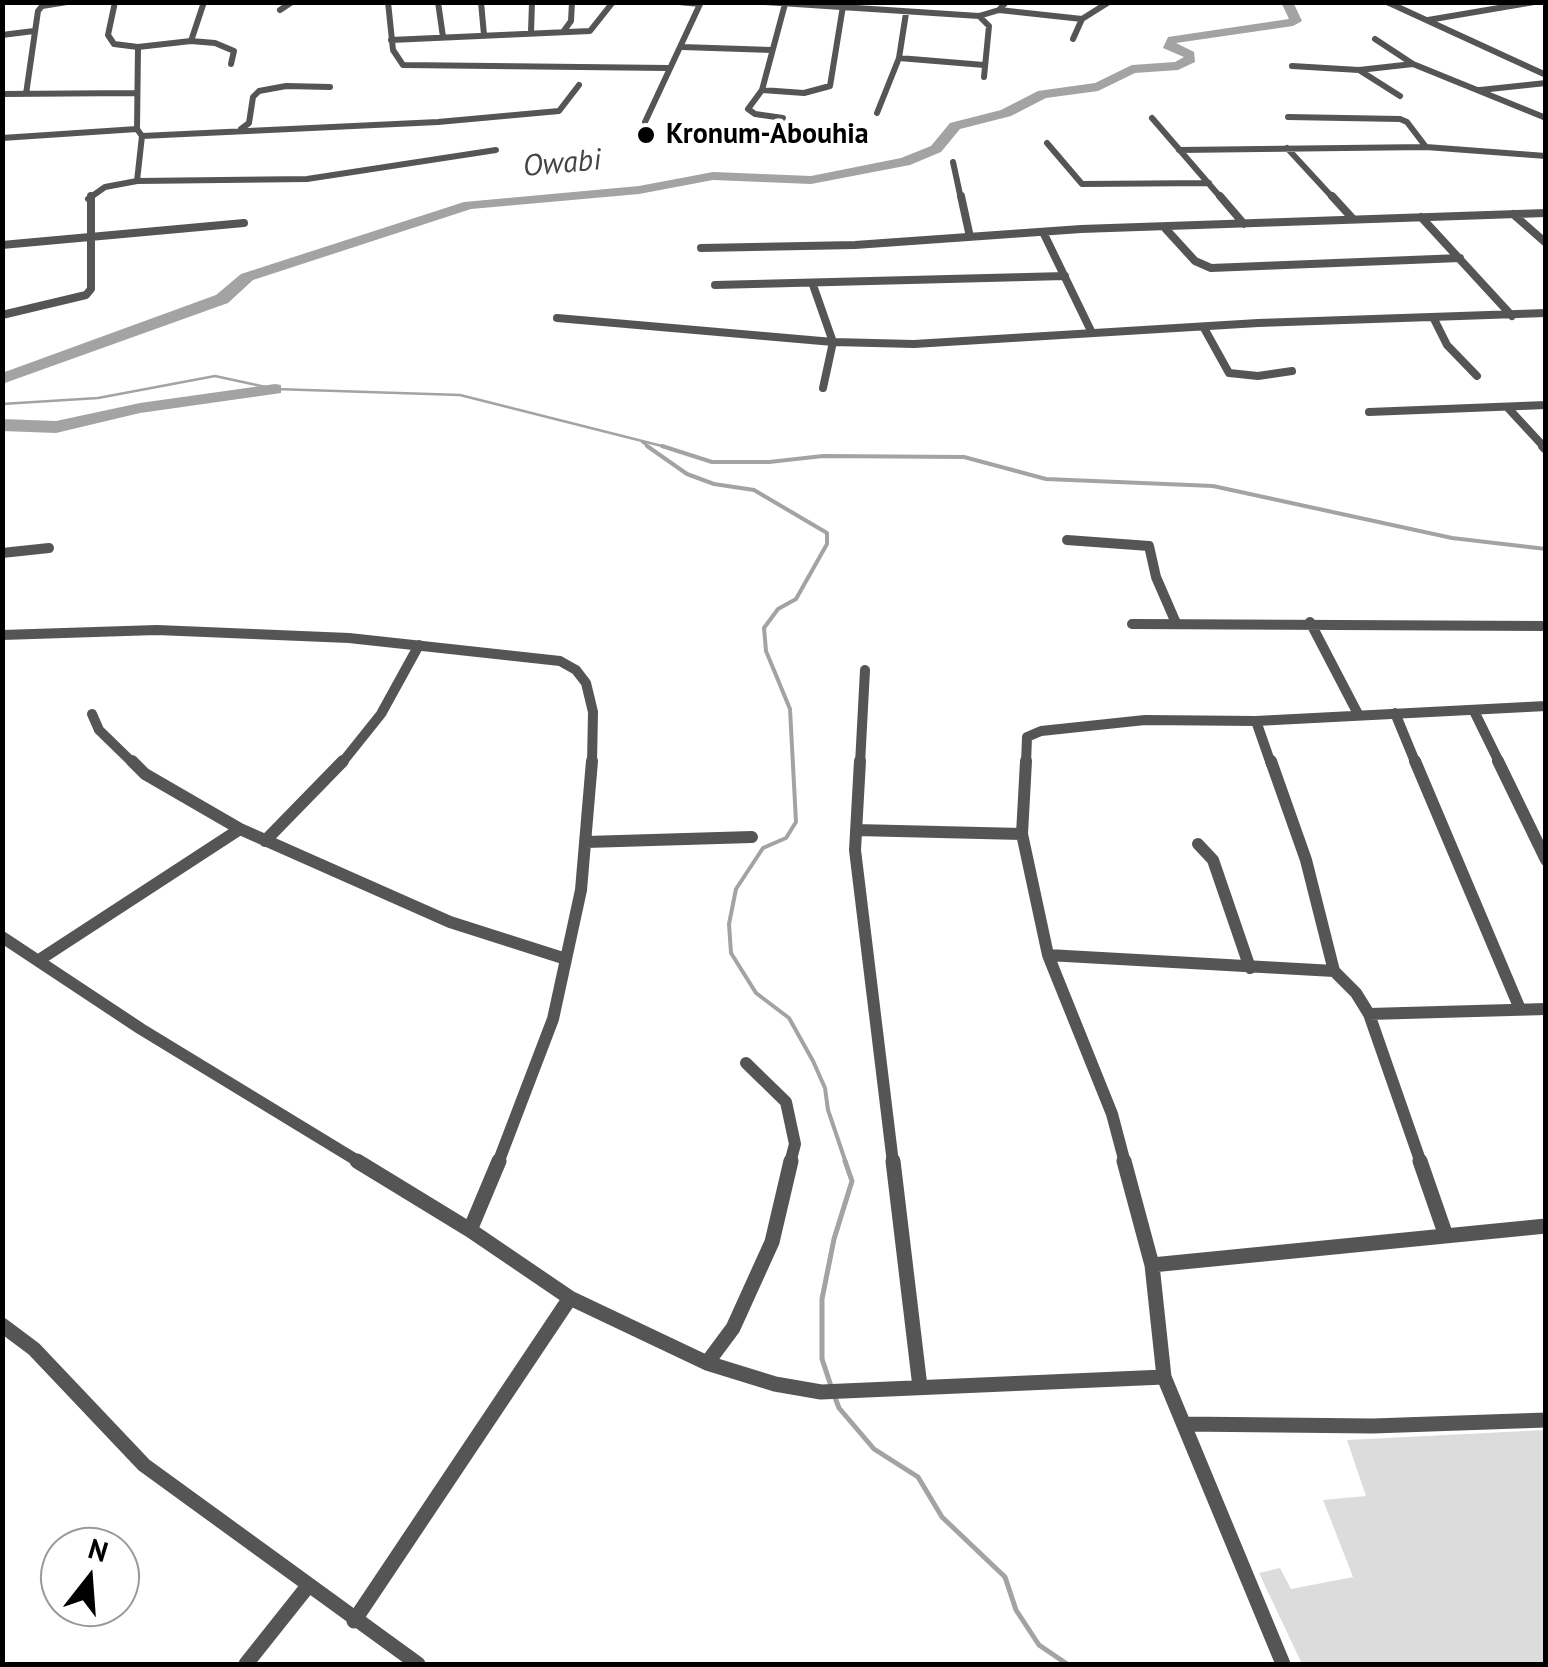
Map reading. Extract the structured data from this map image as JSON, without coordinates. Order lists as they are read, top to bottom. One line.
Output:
{"water":["Owabi"],"places":["Kronum-Abouhia"],"north":"top"}
